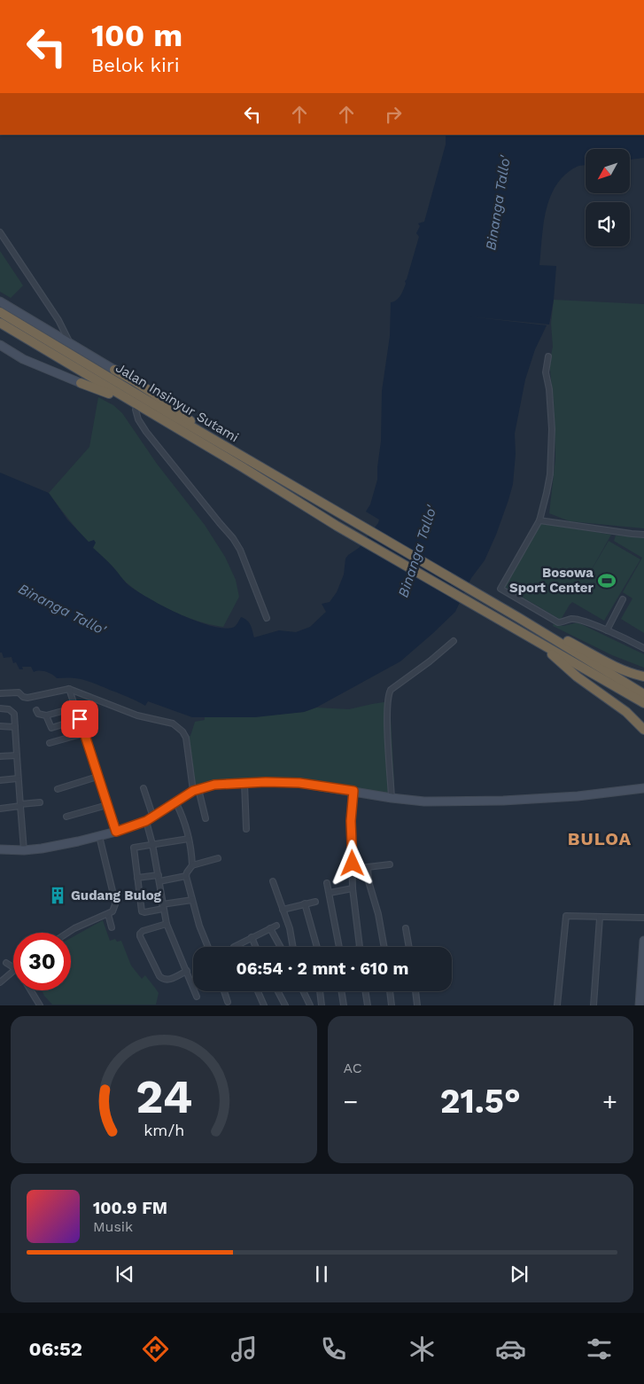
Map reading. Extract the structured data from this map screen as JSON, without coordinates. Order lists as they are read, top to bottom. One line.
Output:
{"streets":{"highway":["Jalan Insinyur Sutami"]},"districts":["BULOA"],"water":["Binanga Tallo'"],"places":{"sports":["Bosowa Sport Center"],"building":["Gudang Bulog"]},"north":"bottom left","page":{"turn":["100 m","Belok kiri"],"limit":"30","trip":"06:54 · 2 mnt · 610 m","tile":"AC","heat":["−","21.5°","+"],"song":["100.9 FM","Musik"],"tabs":"06:52","gauge":["24","km/h"]}}
